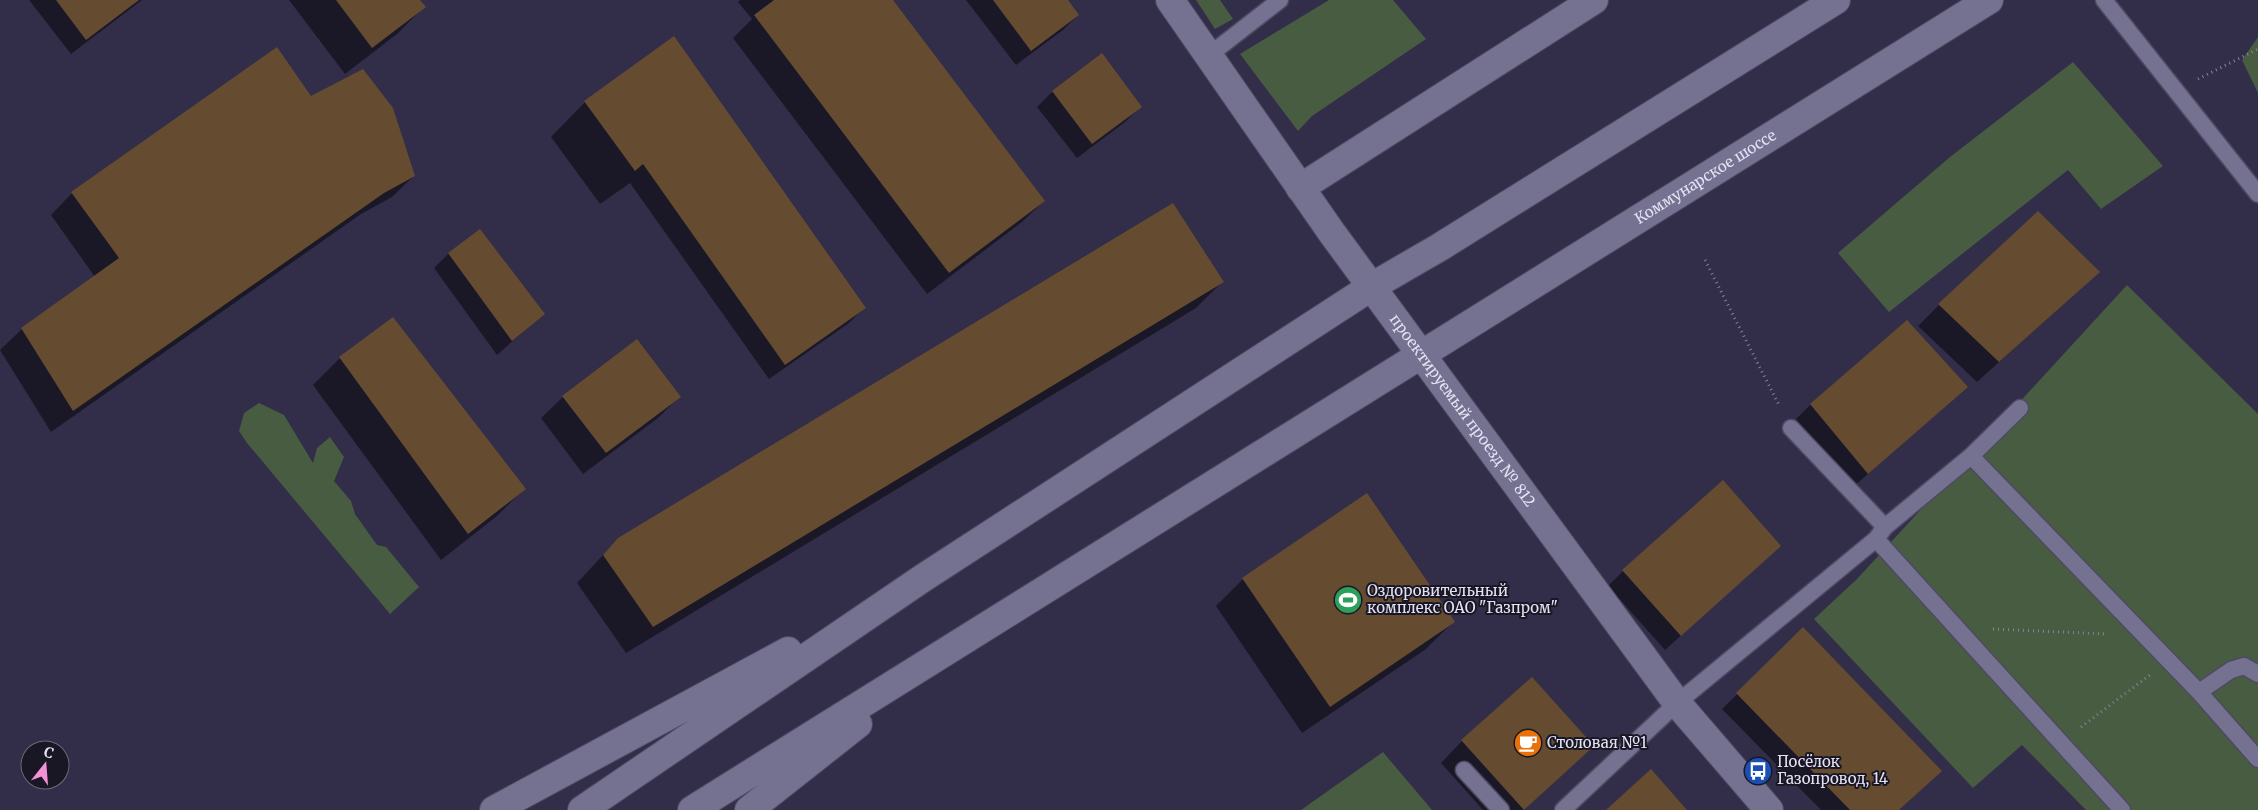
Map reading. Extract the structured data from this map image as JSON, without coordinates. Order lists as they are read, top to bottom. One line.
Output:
{"streets":{"main road":["Коммунарское шоссе","проектируемый проезд № 812"]},"crossings":[["Коммунарское шоссе","проектируемый проезд № 812"]],"places":{"sports":["Оздоровительный комплекс ОАО \"Газпром\""],"cafe":["Столовая №1"],"bus stop":["Посёлок Газопровод, 14"]},"north":"top"}
